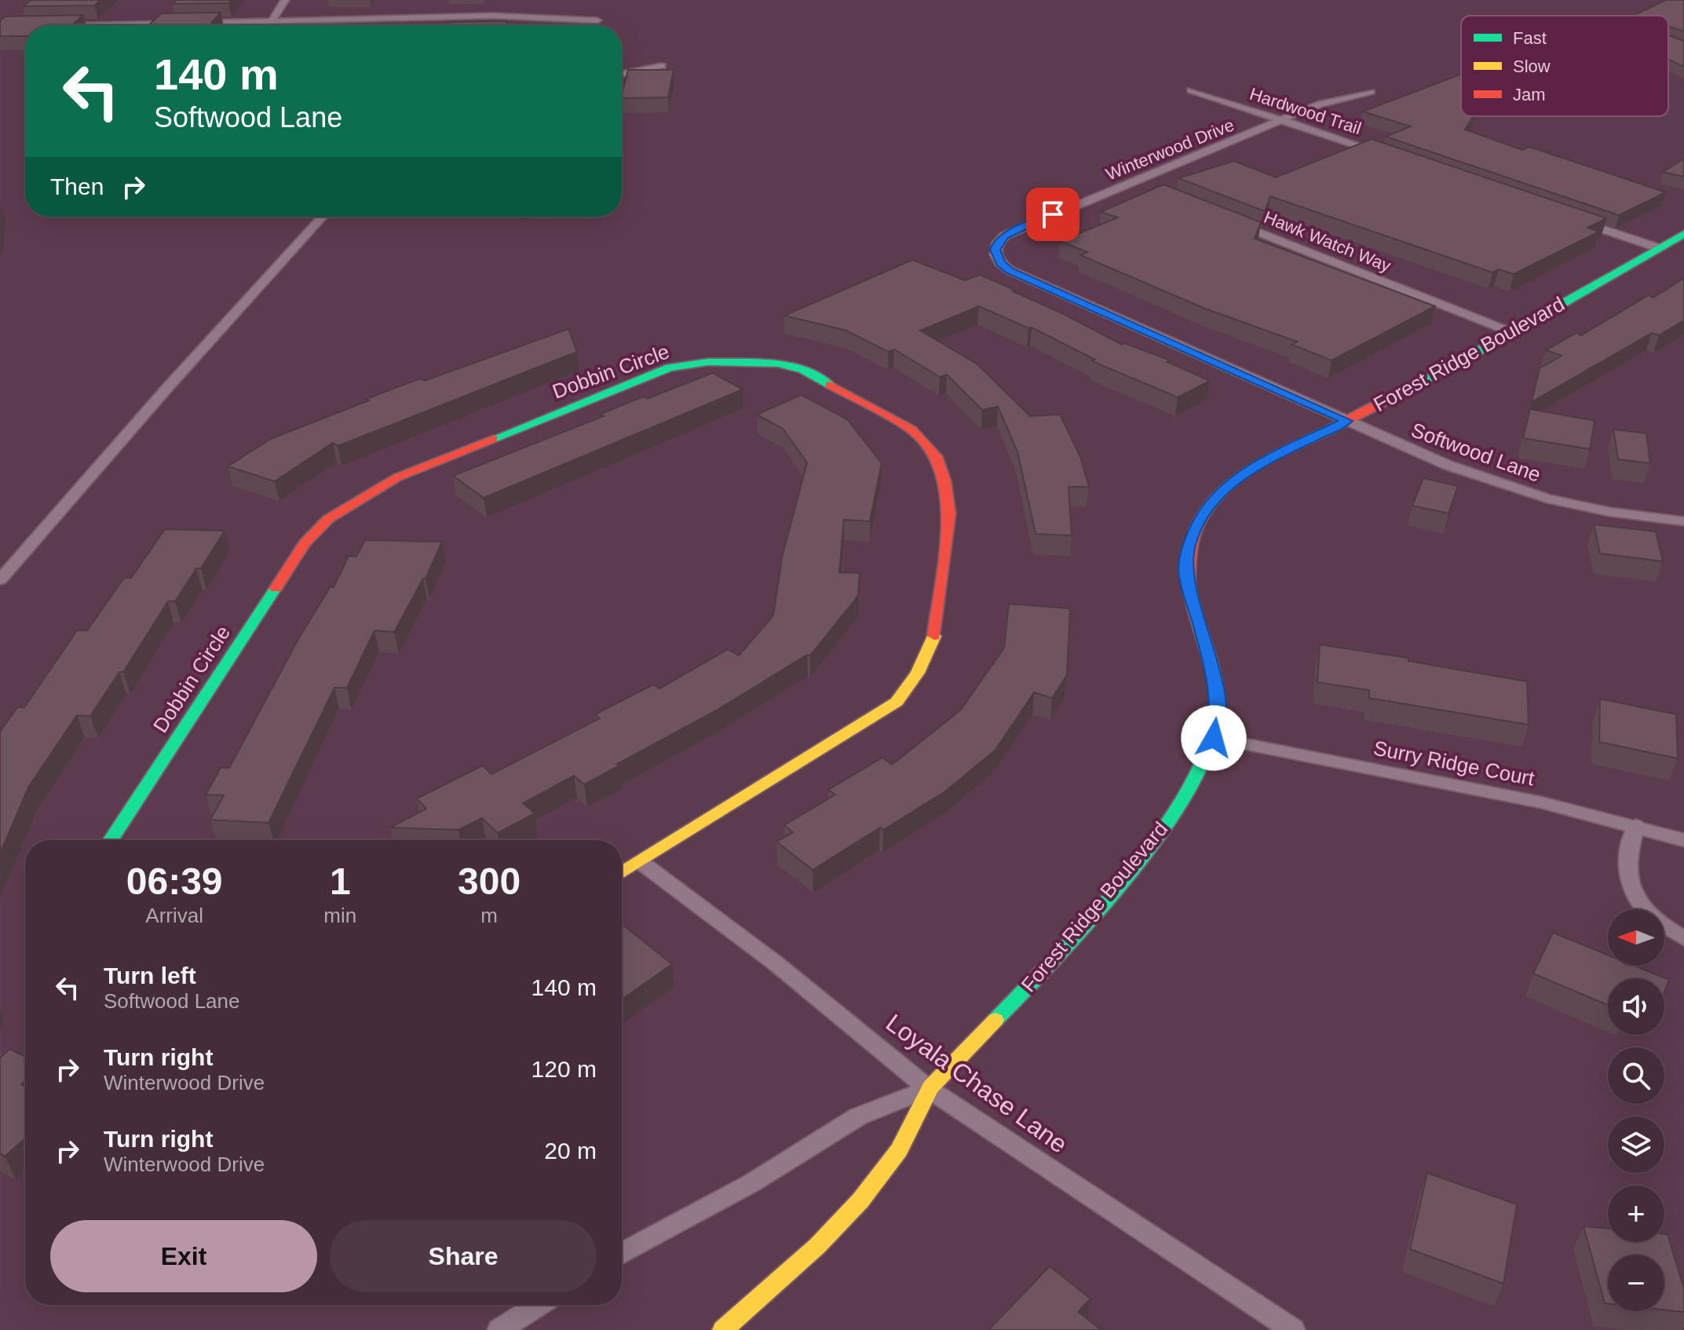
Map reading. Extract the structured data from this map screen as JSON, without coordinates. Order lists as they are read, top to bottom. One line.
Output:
{"streets":{"street":["Hardwood Trail","Winterwood Drive","Hawk Watch Way","Forest Ridge Boulevard","Dobbin Circle","Softwood Lane","Surry Ridge Court","Loyala Chase Lane"]},"crossings":[["Hardwood Trail","Winterwood Drive"],["Winterwood Drive","Softwood Lane"],["Hawk Watch Way","Forest Ridge Boulevard"],["Forest Ridge Boulevard","Softwood Lane"],["Forest Ridge Boulevard","Surry Ridge Court"],["Forest Ridge Boulevard","Loyala Chase Lane"],["Dobbin Circle","Loyala Chase Lane"]],"legend":["Fast","Slow","Jam"],"north":"left","page":{"turn":["140 m","Softwood Lane"],"then":"Then","eta":["06:39","Arrival","1","min","300","m"],"map_buttons":["+","−"],"list":[{"name":"Turn left","note":"Softwood Lane","value":"140 m"},{"name":"Turn right","note":"Winterwood Drive","value":"120 m"},{"name":"Turn right","note":"Winterwood Drive","value":"20 m"}],"buttons":["Exit","Share"]}}
